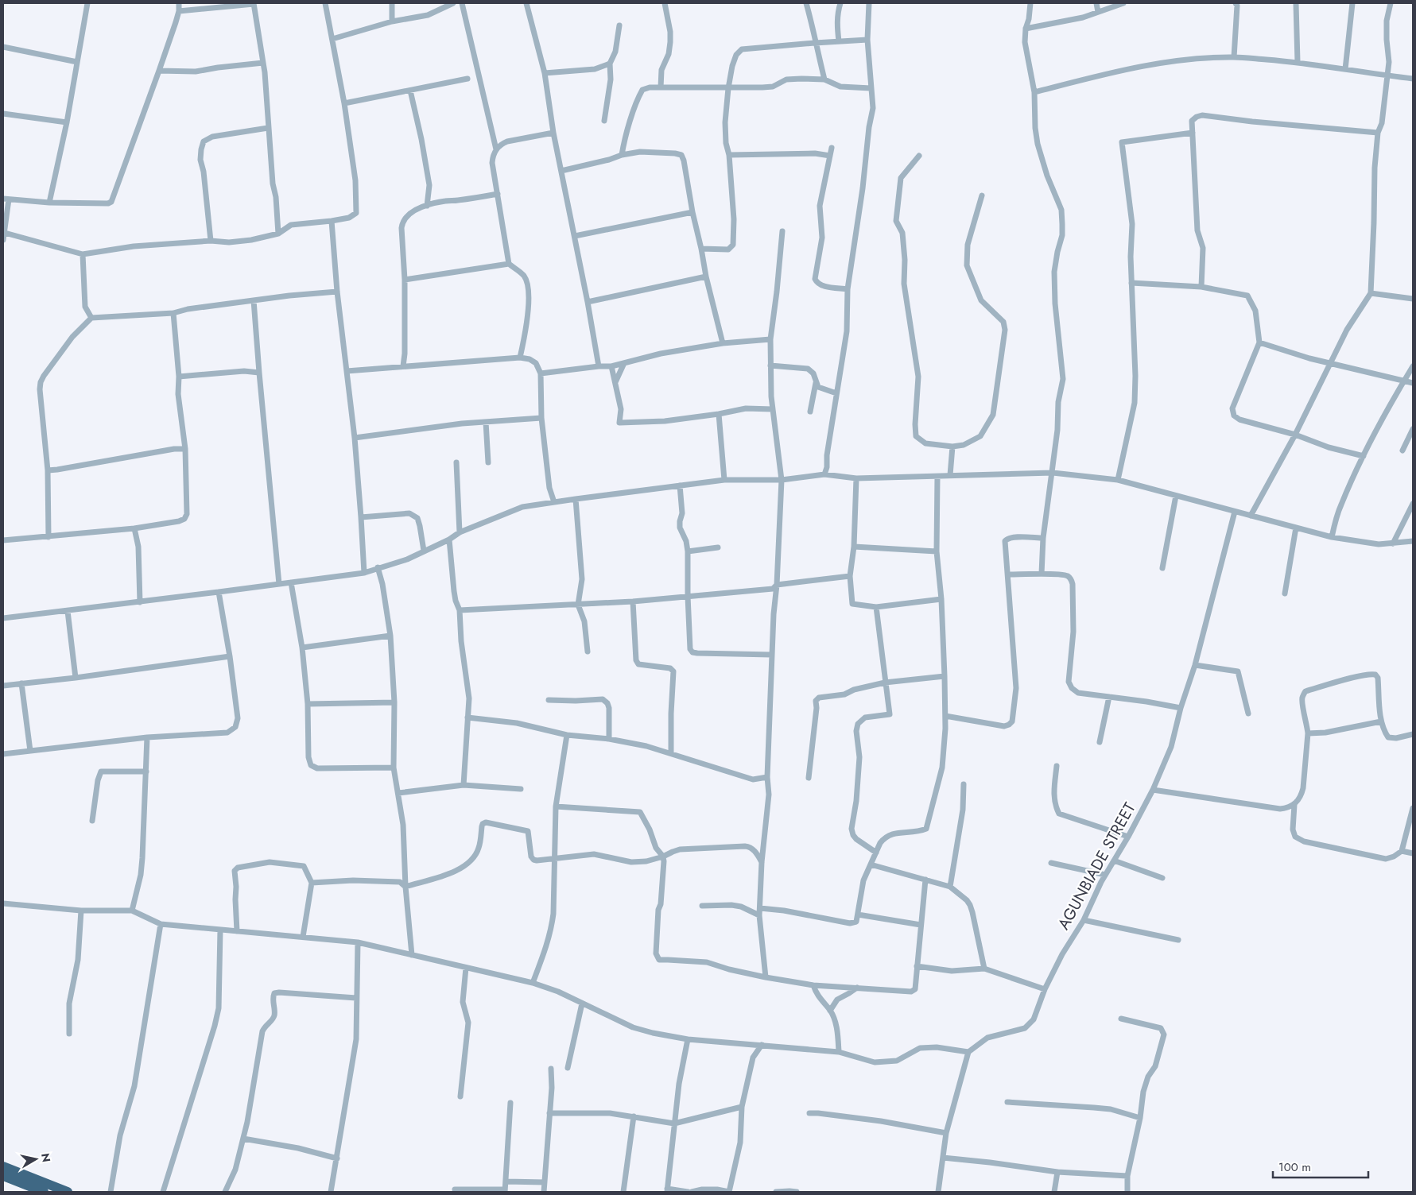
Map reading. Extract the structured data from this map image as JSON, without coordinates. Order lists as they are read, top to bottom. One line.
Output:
{"streets":{"street":["AGUNBIADE STREET"]},"scale_bar":"100 m","north":"right"}
